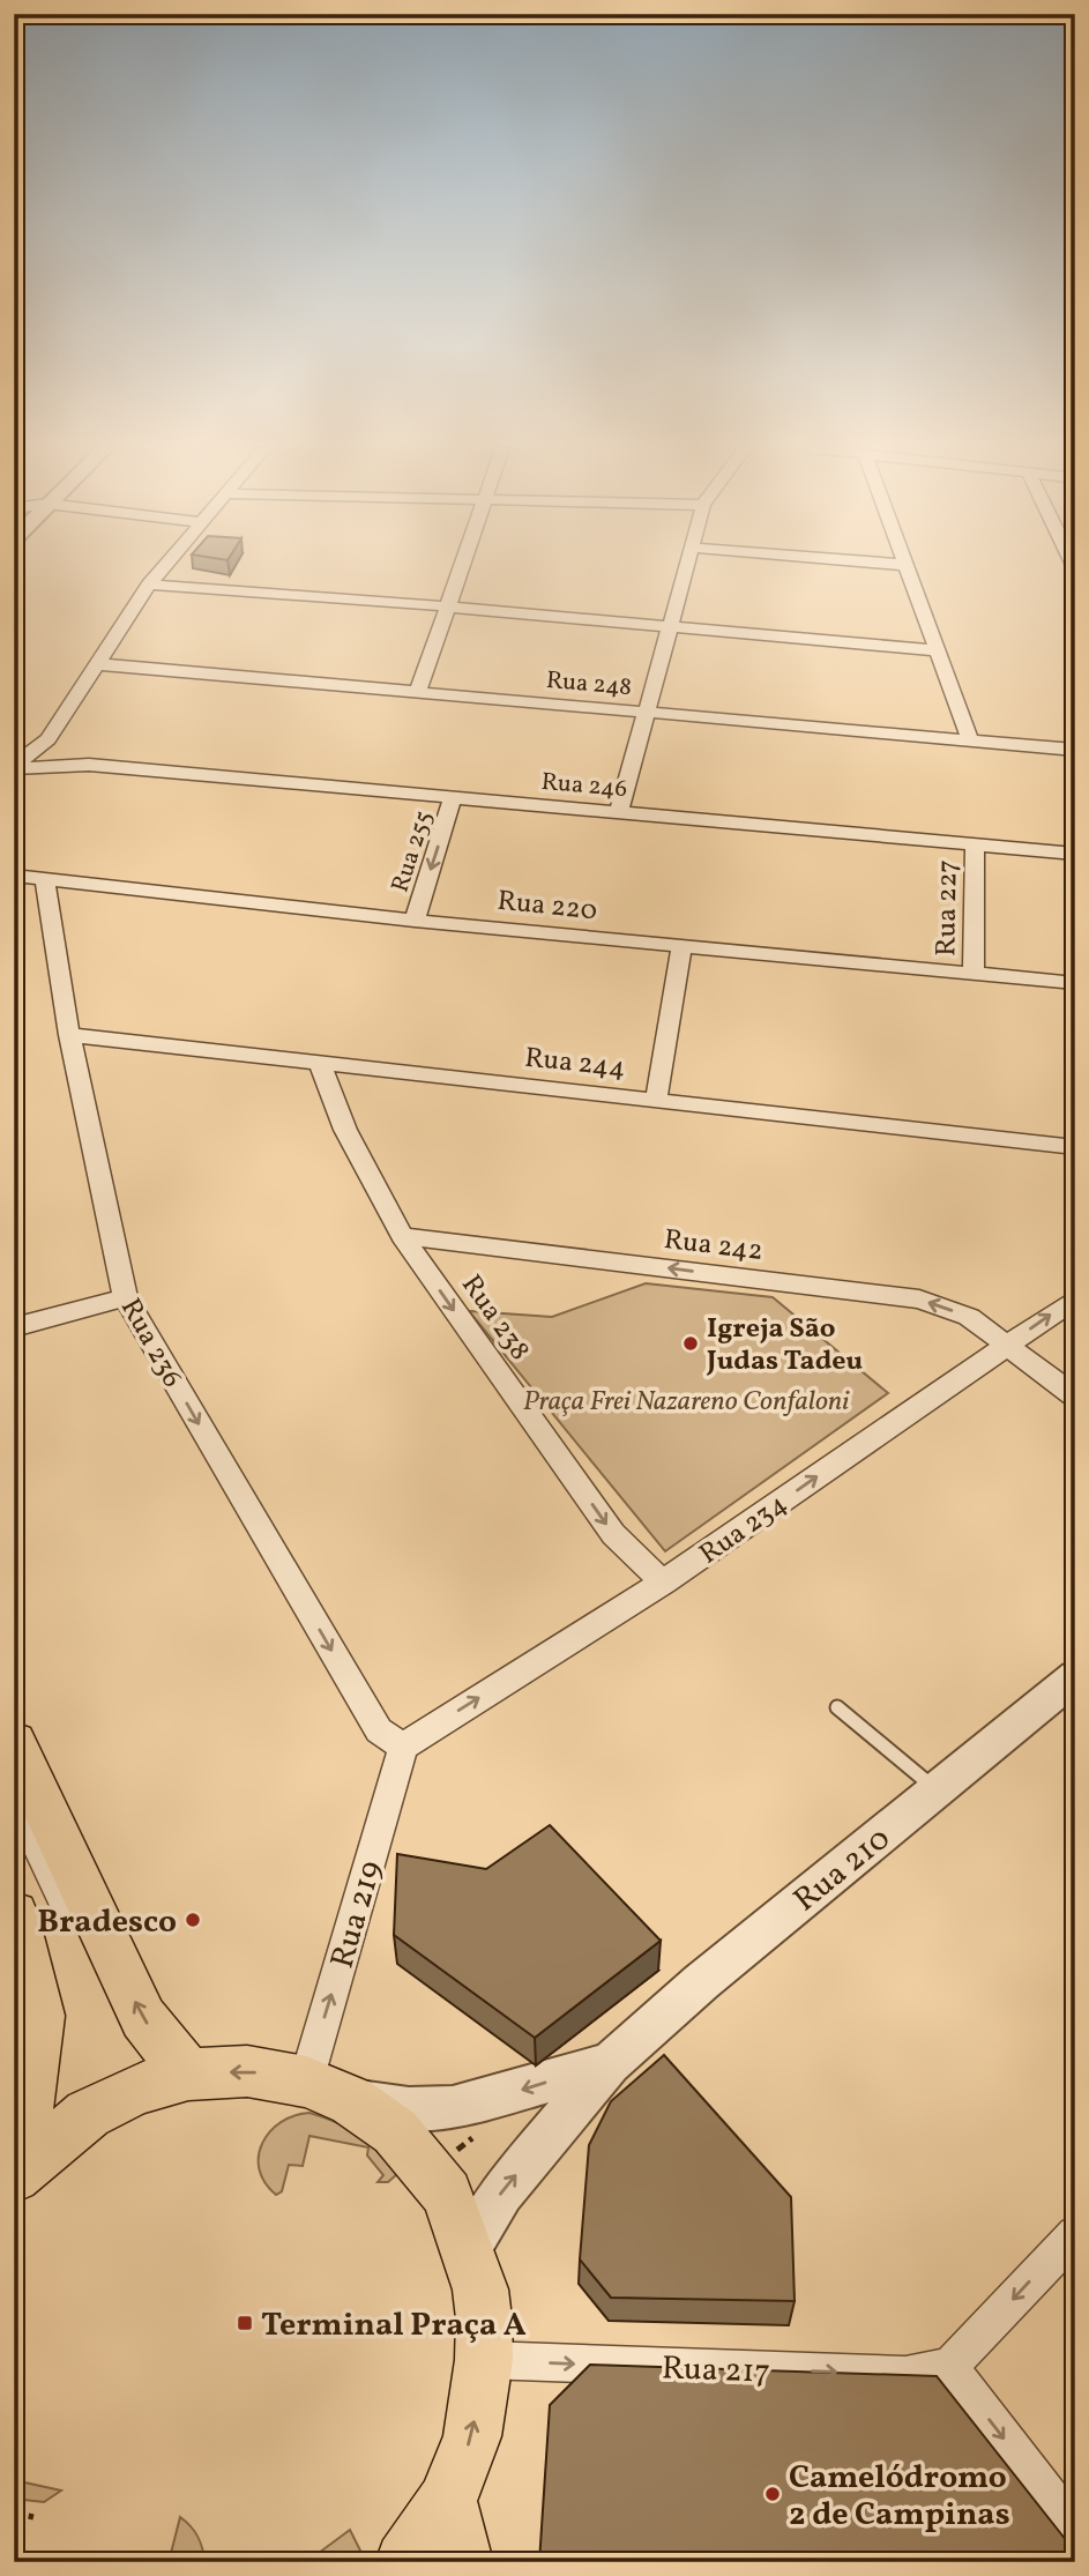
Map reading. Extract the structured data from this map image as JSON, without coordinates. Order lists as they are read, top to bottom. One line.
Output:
{"streets":{"street":["Rua 248","Rua 246","Rua 255","Rua 220","Rua 227","Rua 244","Rua 242","Rua 238","Rua 236","Rua 234","Rua 210","Rua 219","Rua 217"]},"crossings":[["Rua 246","Rua 255"],["Rua 246","Rua 227"],["Rua 255","Rua 220"],["Rua 220","Rua 227"],["Rua 220","Rua 236"],["Rua 244","Rua 238"],["Rua 244","Rua 236"],["Rua 242","Rua 238"],["Rua 242","Rua 234"],["Rua 238","Rua 234"],["Rua 236","Rua 234"],["Rua 236","Rua 219"],["Rua 234","Rua 219"]],"one_way":["Rua 255","Rua 242","Rua 238","Rua 236","Rua 234","Rua 219","Rua 217"],"parks":["Praça Frei Nazareno Confaloni"],"places":{"other":["Igreja São Judas Tadeu","Bradesco","Camelódromo 2 de Campinas"],"transit":["Terminal Praça A"]}}
